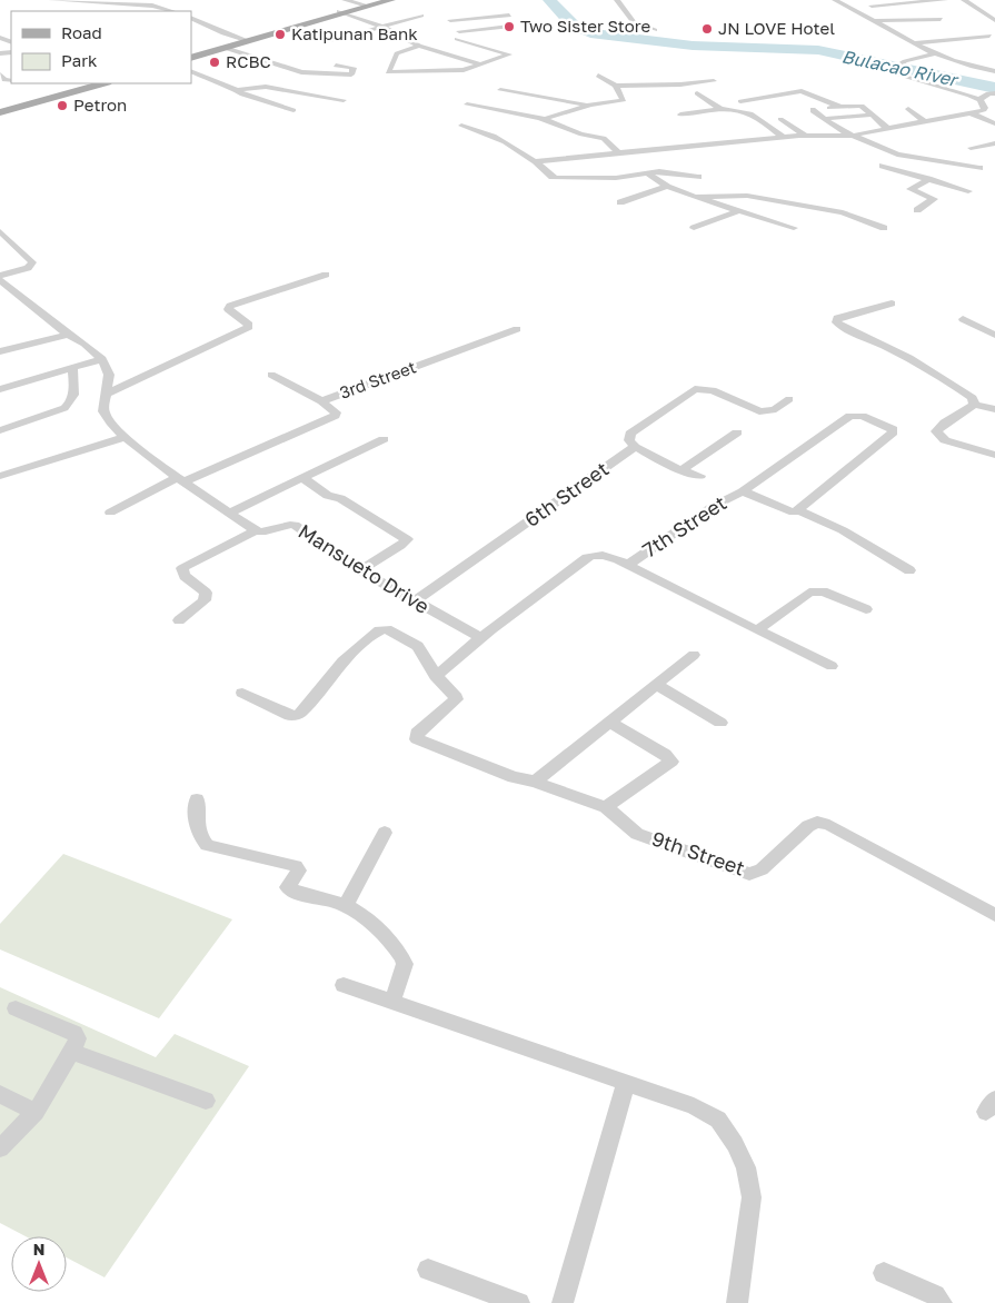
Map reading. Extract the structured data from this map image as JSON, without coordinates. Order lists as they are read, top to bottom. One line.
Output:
{"streets":{"street":["3rd Street","6th Street","7th Street","Mansueto Drive","9th Street"]},"crossings":[["6th Street","Mansueto Drive"],["7th Street","Mansueto Drive"],["7th Street","9th Street"]],"water":["Bulacao River"],"places":["Two Sister Store","JN LOVE Hotel","Katipunan Bank","RCBC","Petron"],"legend":["Road","Park"],"north":"top"}
